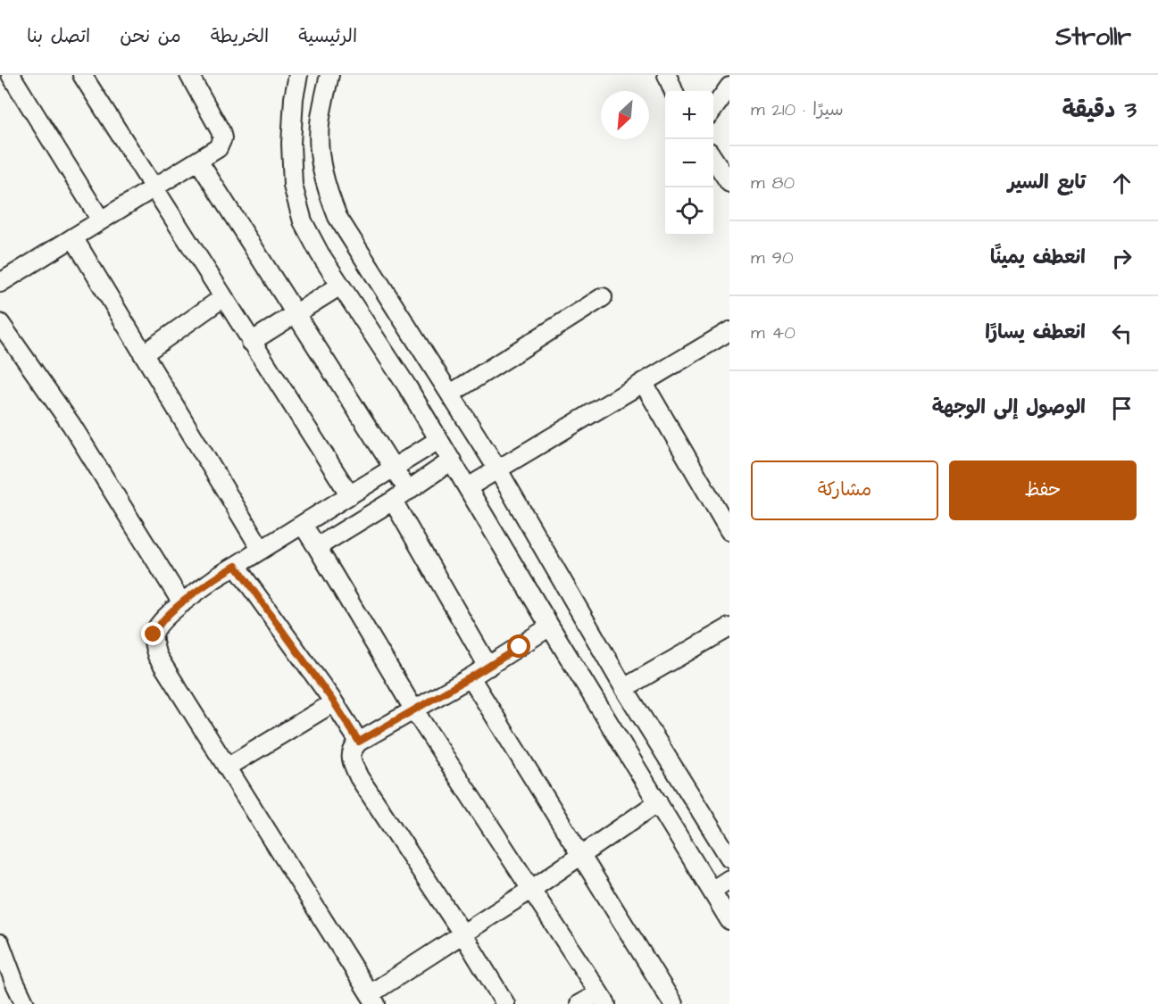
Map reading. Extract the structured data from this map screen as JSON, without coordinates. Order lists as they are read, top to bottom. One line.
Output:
{"north":"bottom left","page":{"header":"Strollr","nav":["الرئيسية","الخريطة","من نحن","اتصل بنا"],"heading":["3 دقيقة","سيرًا · 210 m"],"map_buttons":["+","−"],"list":[["تابع السير","80 m"],["انعطف يمينًا","90 m"],["انعطف يسارًا","40 m"],"الوصول إلى الوجهة"],"buttons":["حفظ","مشاركة"]}}
